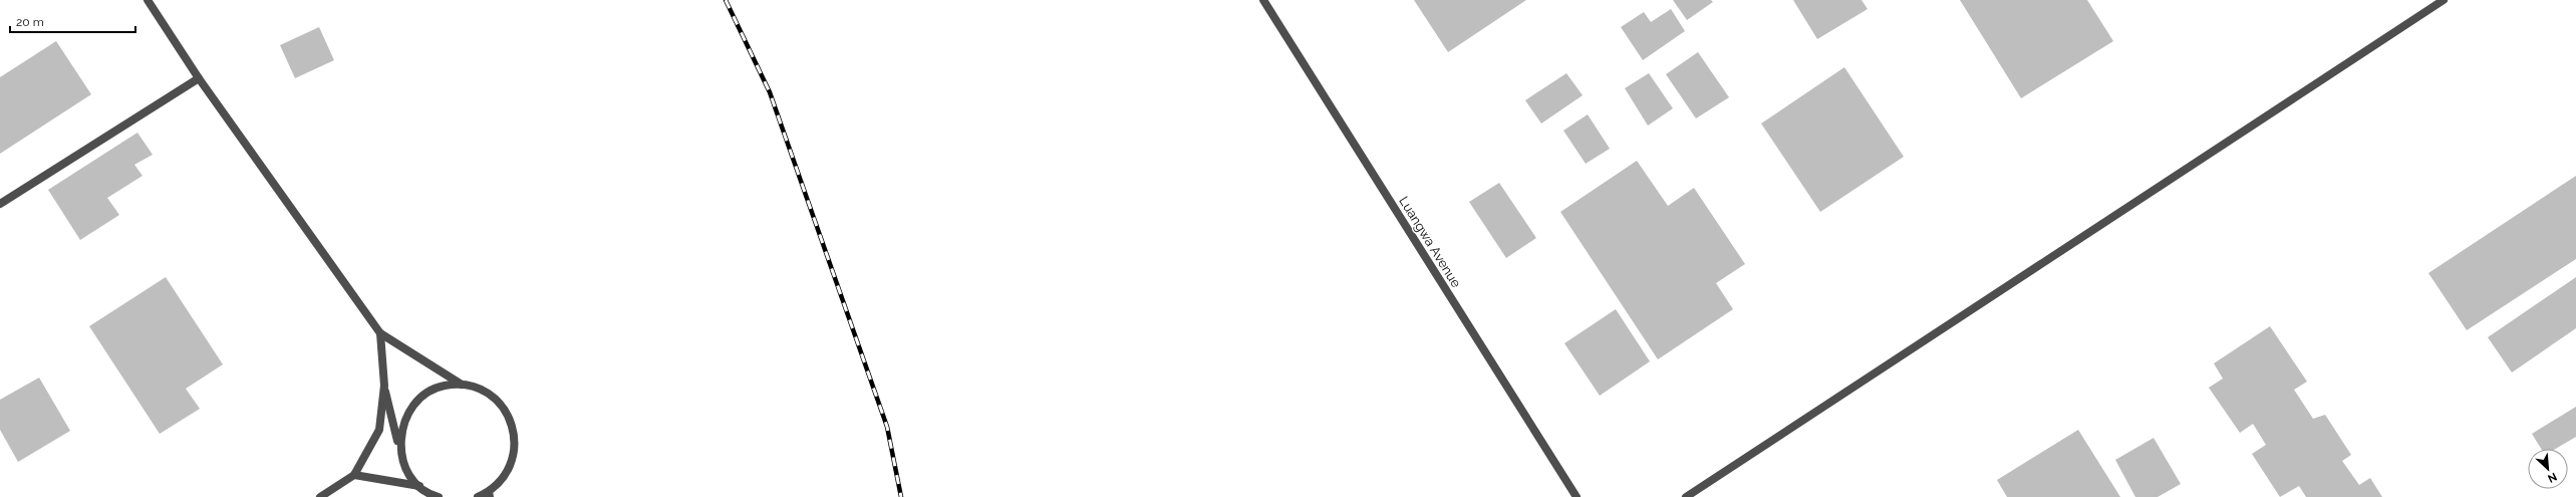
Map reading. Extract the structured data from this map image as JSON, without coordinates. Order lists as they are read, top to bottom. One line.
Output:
{"streets":{"street":["Luangwa Avenue"]},"scale_bar":"20 m","north":"bottom right"}
